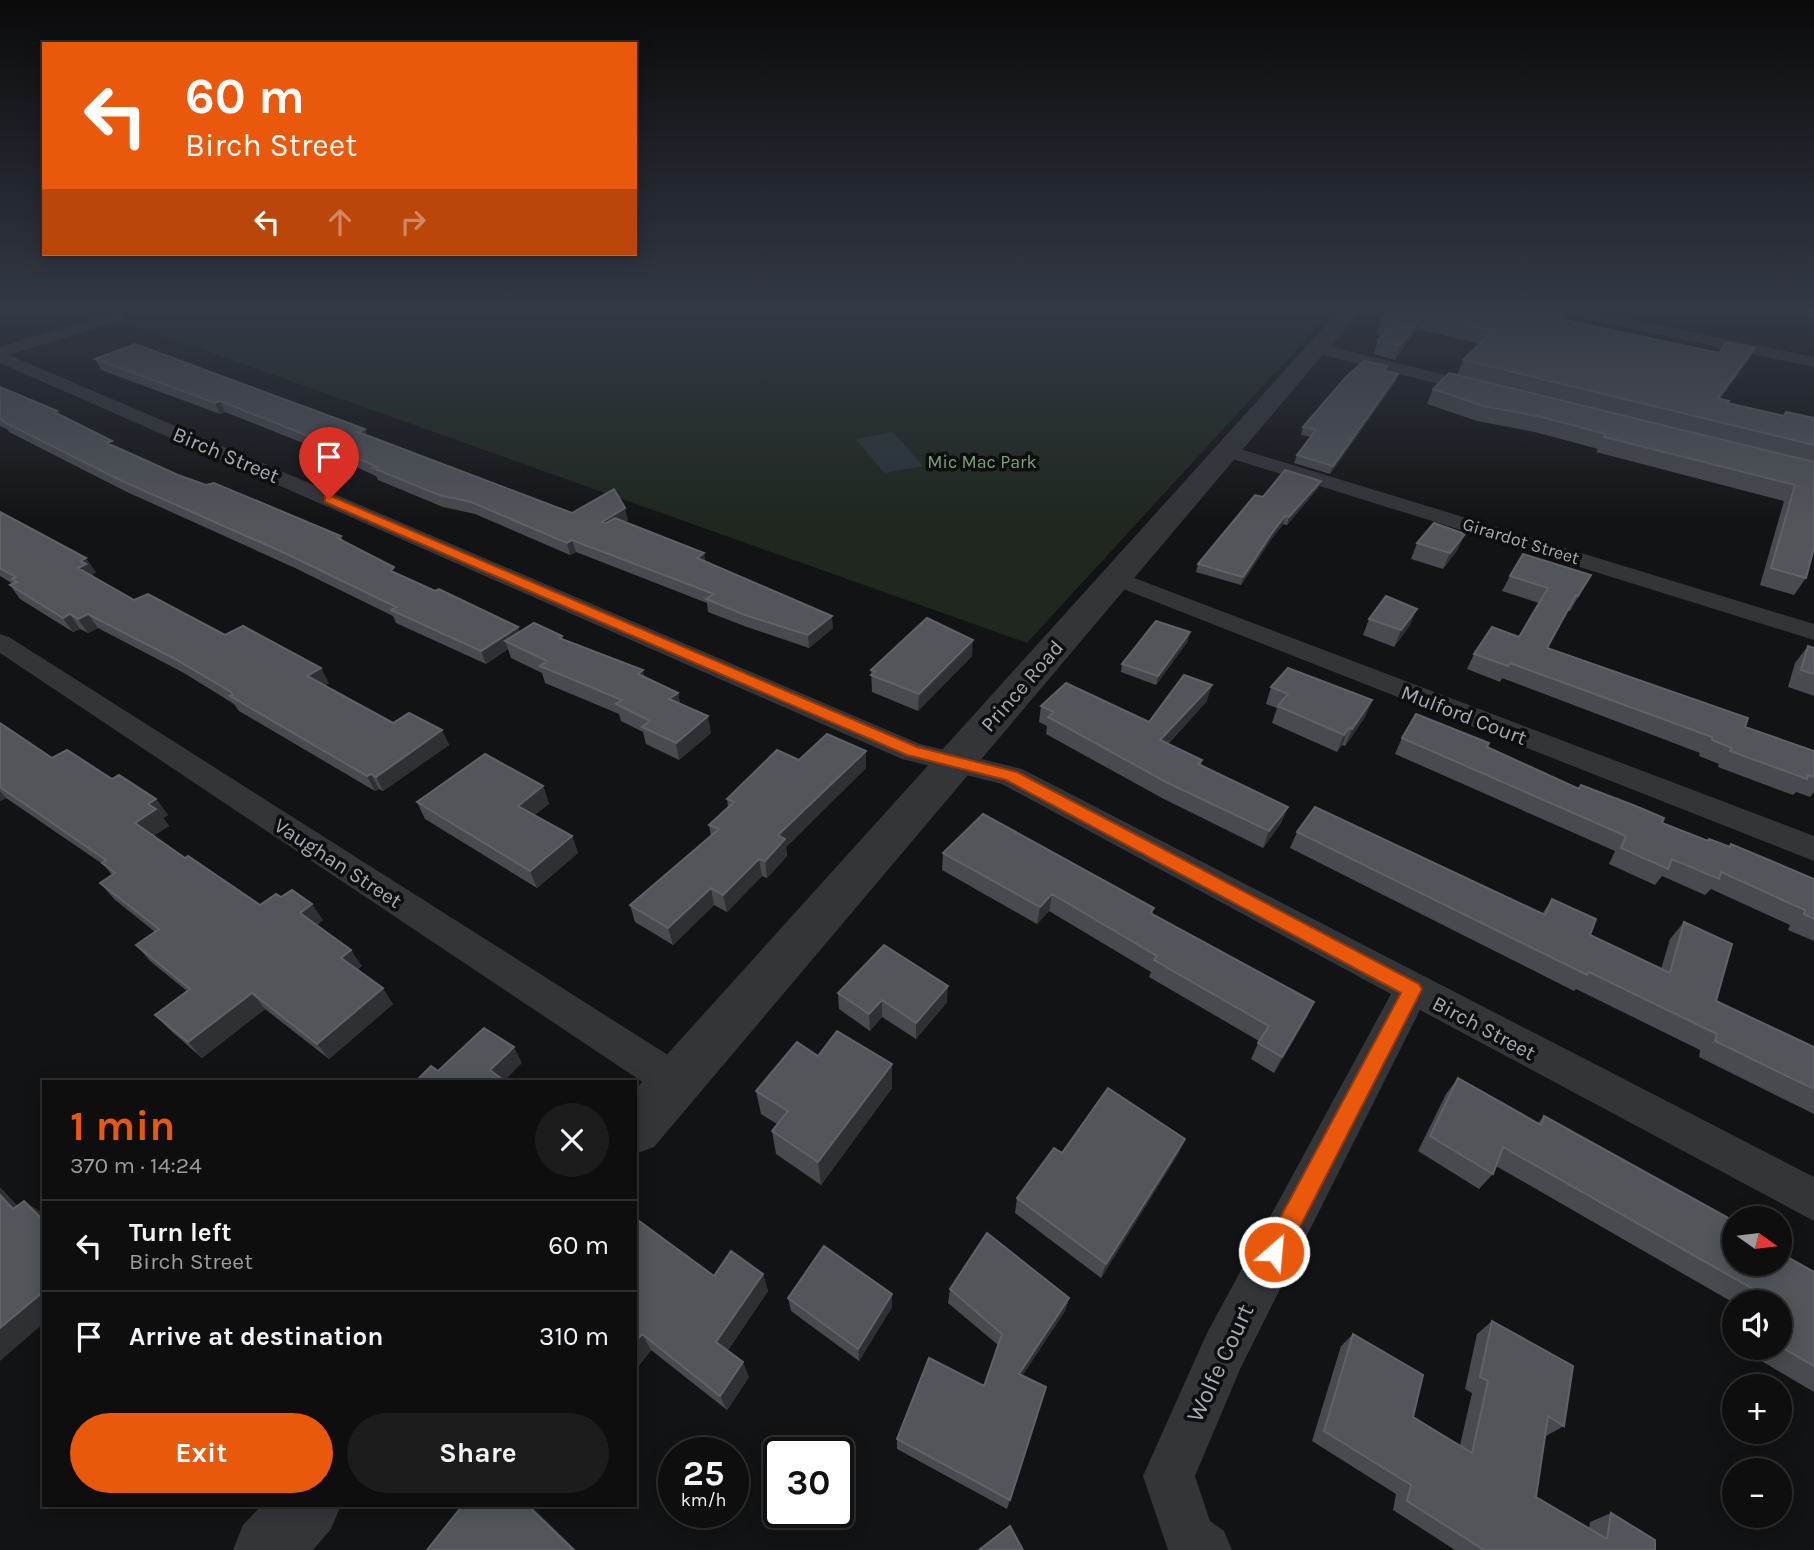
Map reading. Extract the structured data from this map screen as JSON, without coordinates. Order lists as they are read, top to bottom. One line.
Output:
{"streets":{"street":["Birch Street","Girardot Street","Prince Road","Mulford Court","Vaughan Street","Wolfe Court"]},"crossings":[["Birch Street","Prince Road"],["Birch Street","Wolfe Court"],["Girardot Street","Prince Road"],["Prince Road","Mulford Court"],["Prince Road","Vaughan Street"]],"parks":["Mic Mac Park"],"north":"right","page":{"turn":["60 m","Birch Street"],"heading":["1 min","370 m · 14:24"],"list":[{"name":"Turn left","note":"Birch Street","value":"60 m"},{"name":"Arrive at destination","value":"310 m"}],"map_buttons":["+","−"],"buttons":["Exit","Share"],"speed":"25 km/h","limit":"30"}}
